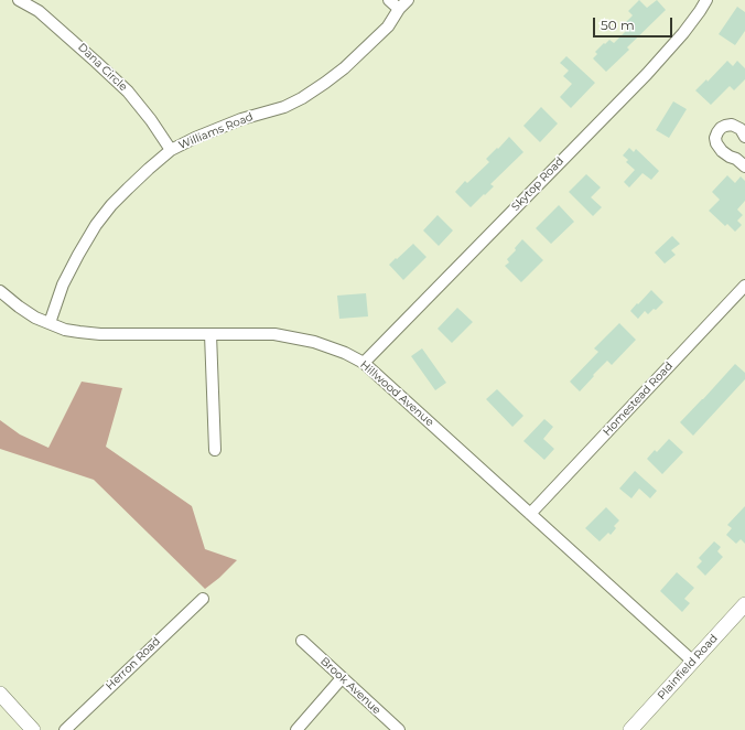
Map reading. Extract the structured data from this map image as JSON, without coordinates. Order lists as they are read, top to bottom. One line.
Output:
{"streets":{"street":["Dana Circle","Williams Road","Skytop Road","Hillwood Avenue","Homestead Road","Herron Road","Plainfield Road","Brook Avenue"]},"crossings":[["Dana Circle","Williams Road"],["Williams Road","Hillwood Avenue"],["Skytop Road","Hillwood Avenue"],["Hillwood Avenue","Homestead Road"],["Hillwood Avenue","Plainfield Road"]],"scale_bar":"50 m"}
